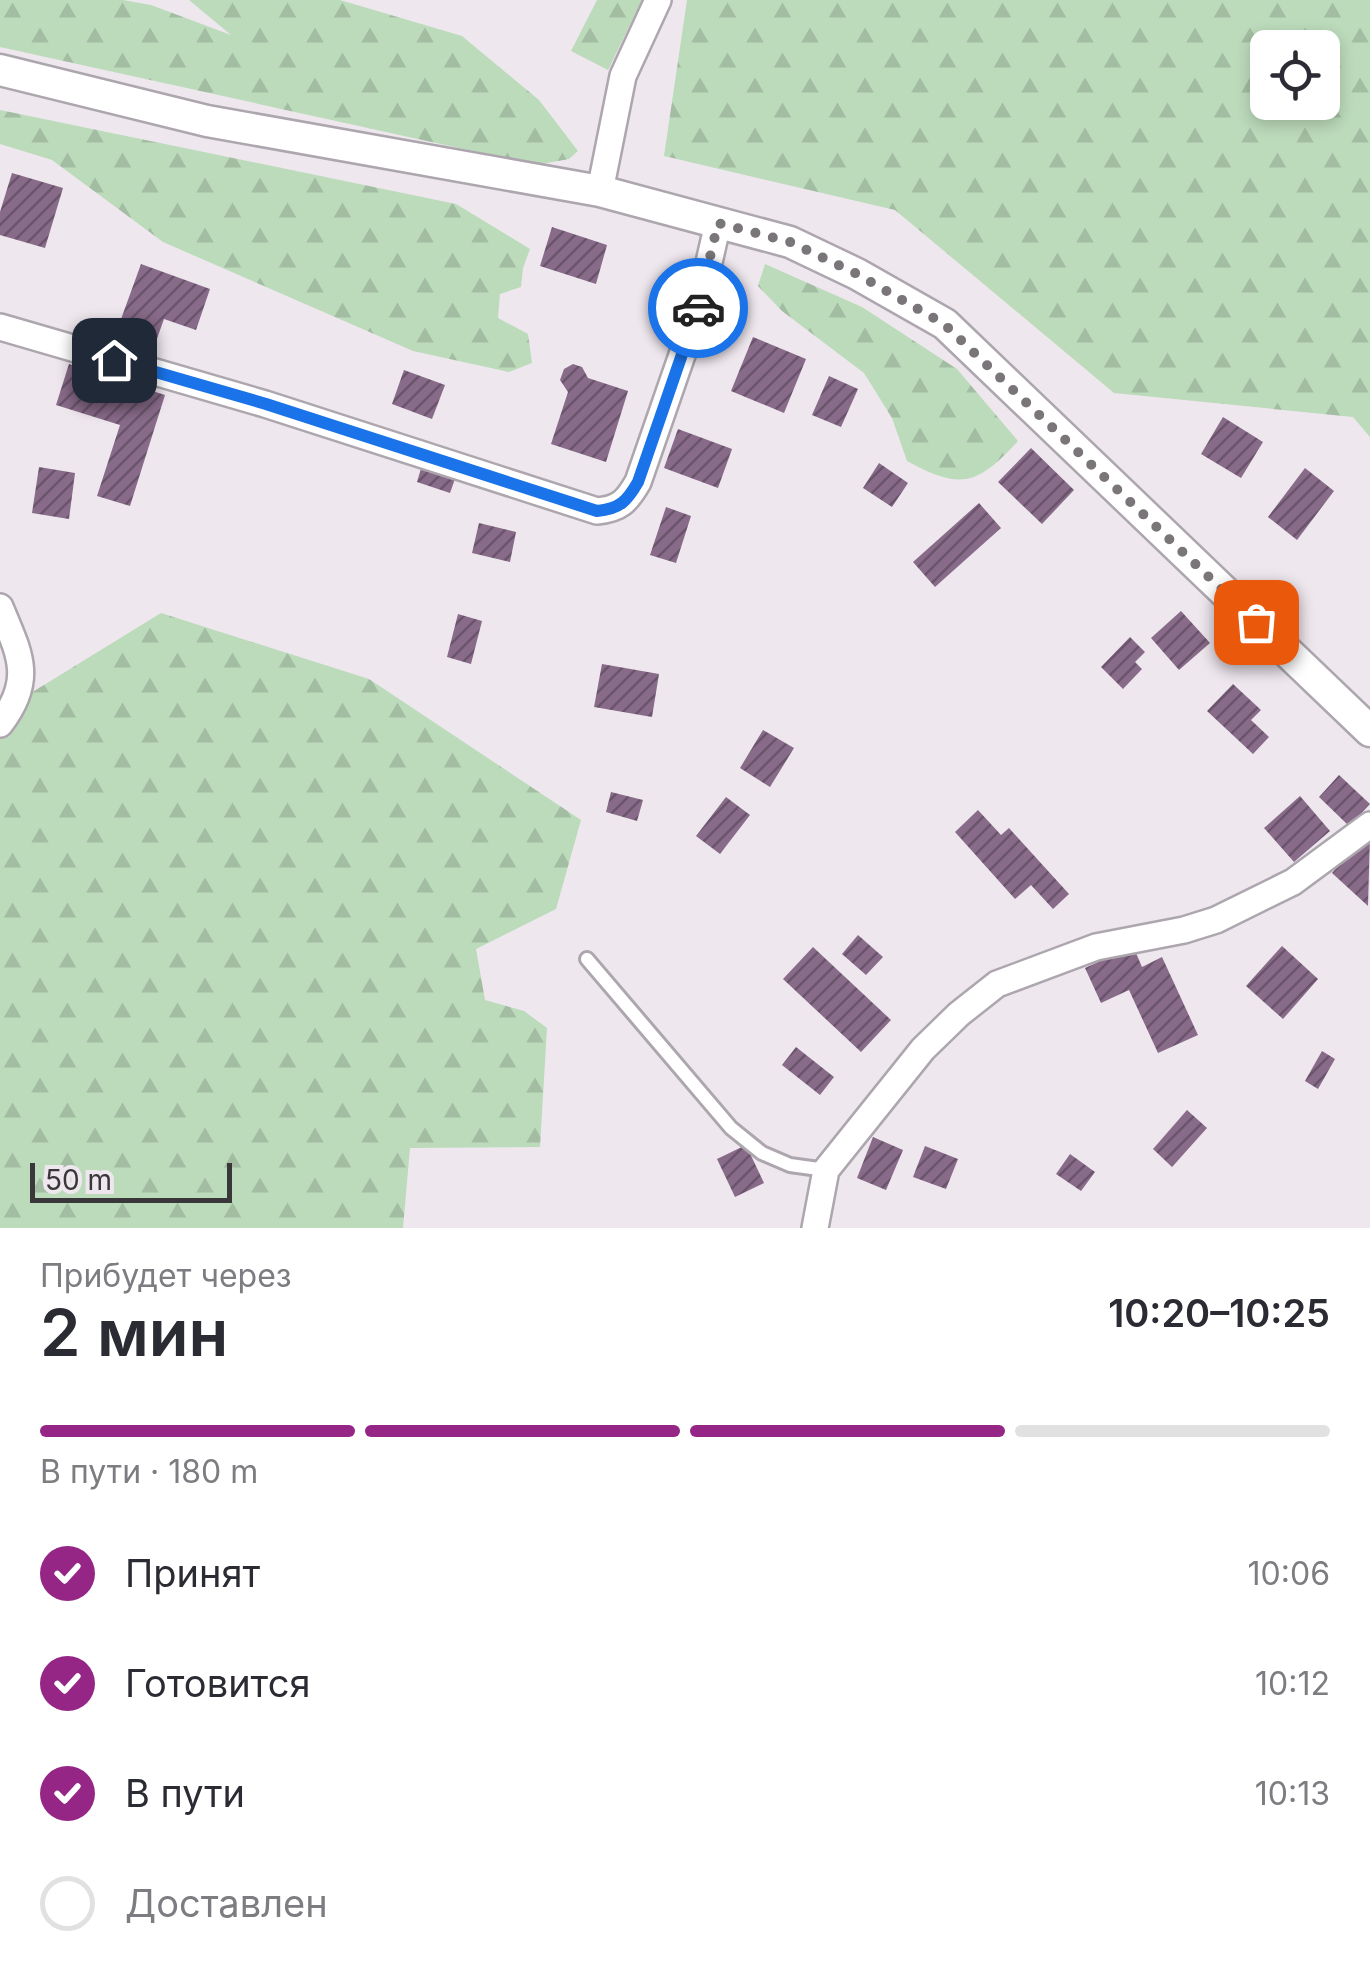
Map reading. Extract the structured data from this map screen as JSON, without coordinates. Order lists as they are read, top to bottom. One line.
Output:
{"scale_bar":"50 m","page":{"scale":"50 m","heading":["2 мин","Прибудет через","10:20–10:25"],"bar":"В пути · 180 m","list":[["Принят","10:06"],["Готовится","10:12"],["В пути","10:13"],"Доставлен"]}}
